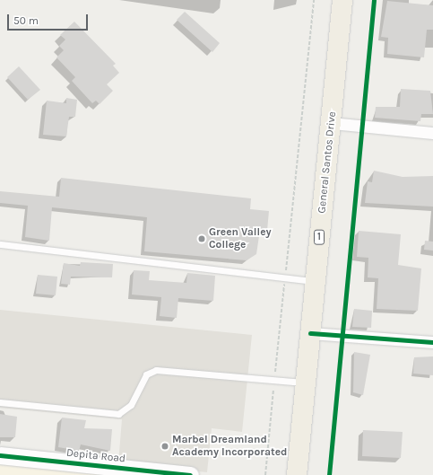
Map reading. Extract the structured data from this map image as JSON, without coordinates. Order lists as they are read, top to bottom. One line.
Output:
{"streets":{"highway":["General Santos Drive","1"],"street":["Depita Road"]},"places":["Green Valley College","Marbel Dreamland Academy Incorporated"],"scale_bar":"50 m"}
